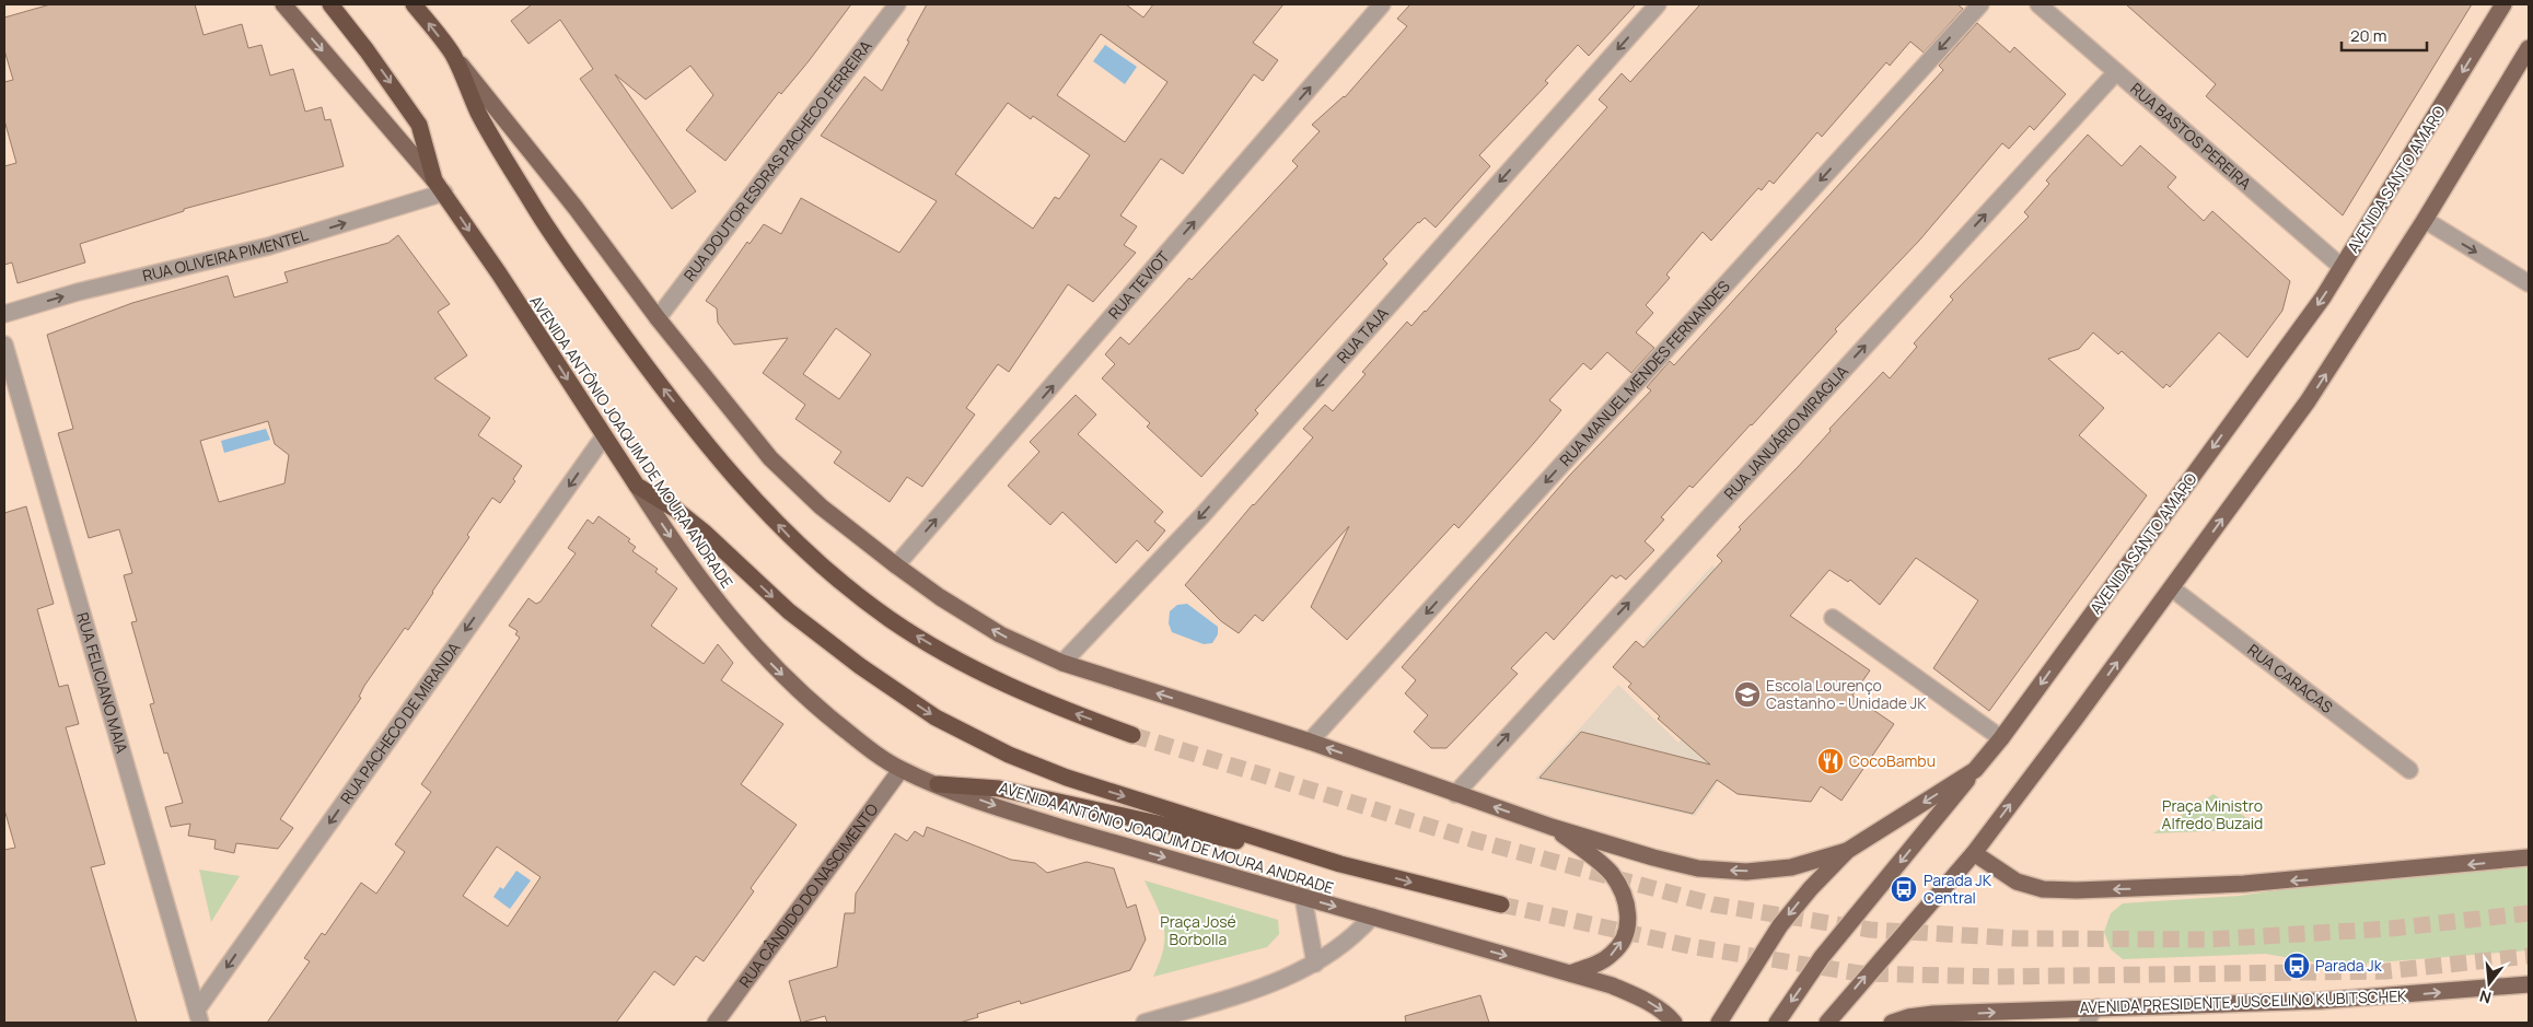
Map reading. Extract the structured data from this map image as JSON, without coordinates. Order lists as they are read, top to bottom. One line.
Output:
{"streets":{"highway":["AVENIDA ANTÔNIO JOAQUIM DE MOURA ANDRADE"],"main road":["AVENIDA SANTO AMARO","AVENIDA PRESIDENTE JUSCELINO KUBITSCHEK"],"street":["RUA BASTOS PEREIRA","RUA DOUTOR ESDRAS PACHECO FERREIRA","RUA OLIVEIRA PIMENTEL","RUA TEVIOT","RUA TAJA","RUA MANUEL MENDES FERNANDES","RUA JANUÁRIO MIRAGLIA","RUA CARACAS","RUA FELICIANO MAIA","RUA PACHECO DE MIRANDA","RUA CÂNDIDO DO NASCIMENTO"]},"crossings":[["RUA BASTOS PEREIRA","AVENIDA SANTO AMARO"],["RUA BASTOS PEREIRA","RUA JANUÁRIO MIRAGLIA"],["RUA OLIVEIRA PIMENTEL","AVENIDA ANTÔNIO JOAQUIM DE MOURA ANDRADE"],["AVENIDA ANTÔNIO JOAQUIM DE MOURA ANDRADE","RUA PACHECO DE MIRANDA"],["AVENIDA ANTÔNIO JOAQUIM DE MOURA ANDRADE","RUA CÂNDIDO DO NASCIMENTO"],["RUA FELICIANO MAIA","RUA PACHECO DE MIRANDA"]],"one_way":["RUA OLIVEIRA PIMENTEL","RUA TEVIOT","RUA TAJA","RUA MANUEL MENDES FERNANDES","RUA JANUÁRIO MIRAGLIA","RUA PACHECO DE MIRANDA"],"parks":["Praça Ministro Alfredo Buzaid","Praça José Borbolla"],"places":{"school or university":["Escola Lourenço Castanho - Unidade JK"],"restaurant":["CocoBambu"],"bus stop":["Parada JK Central","Parada Jk"]},"scale_bar":"20 m","north":"bottom"}
